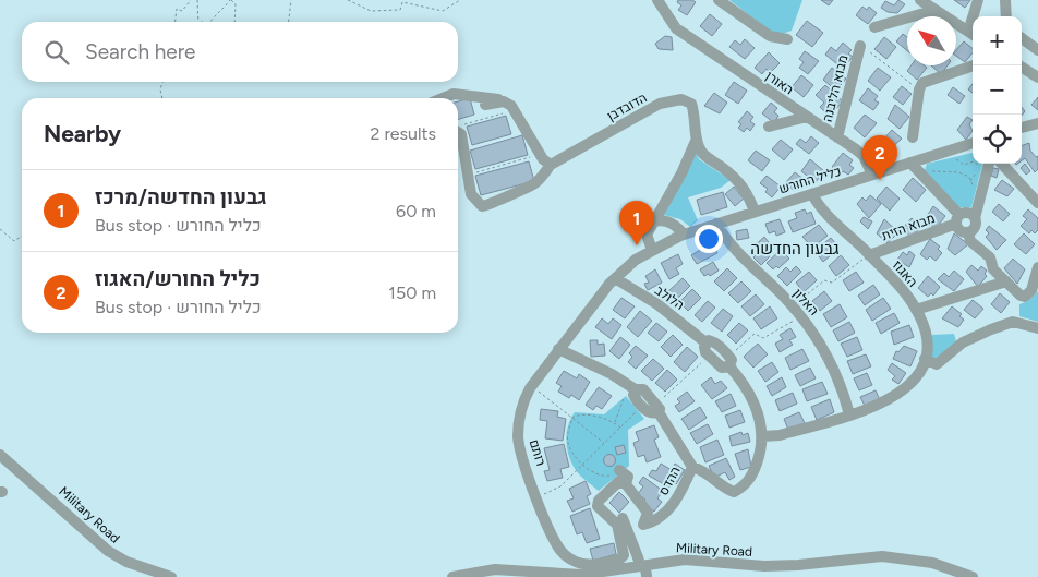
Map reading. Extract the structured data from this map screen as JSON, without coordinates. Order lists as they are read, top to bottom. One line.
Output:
{"streets":{"street":["האורן","מבוא הליבנה","הדובדבן","כליל החורש","מבוא הזית","האגוז","הלולב","האלון","רותם","ההדס","Military Road"]},"crossings":[["האורן","מבוא הליבנה"],["האורן","כליל החורש"],["הדובדבן","כליל החורש"],["כליל החורש","האגוז"],["כליל החורש","הלולב"],["כליל החורש","האלון"],["כליל החורש","רותם"],["כליל החורש","ההדס"],["מבוא הזית","האגוז"],["האגוז","האלון"],["רותם","ההדס"]],"districts":["גבעון החדשה"],"north":"top left","page":{"map_buttons":["+","−"],"search":"Search here","heading":["Nearby","2 results"],"pins":["2","1"],"list":[{"mark":"1","name":"גבעון החדשה/מרכז","note":"Bus stop · כליל החורש","value":"60 m"},{"mark":"2","name":"כליל החורש/האגוז","note":"Bus stop · כליל החורש","value":"150 m"}]}}
